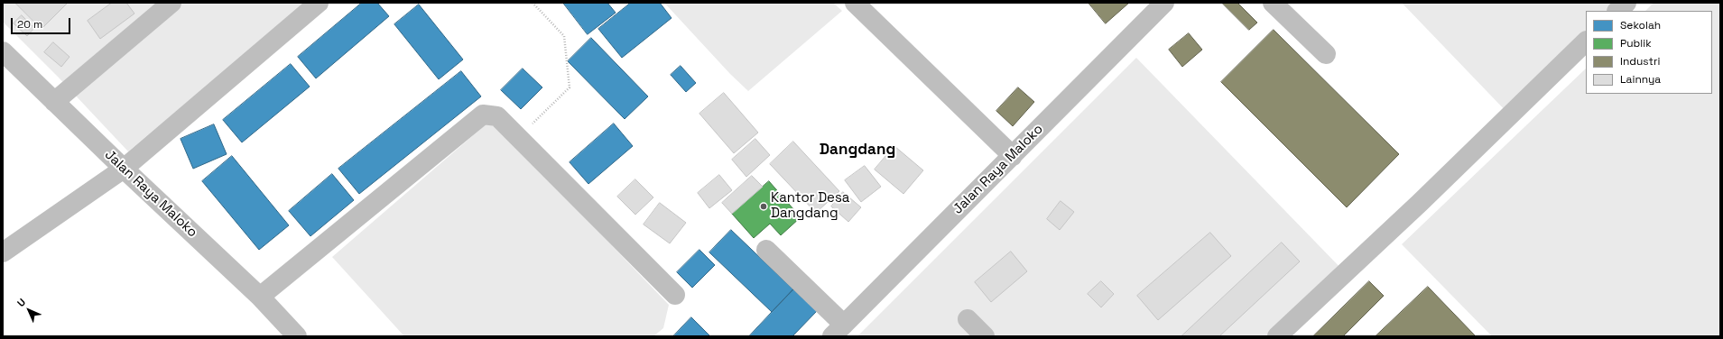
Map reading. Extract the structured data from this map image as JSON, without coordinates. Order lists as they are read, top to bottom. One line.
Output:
{"streets":{"street":["Jalan Raya Maloko"]},"districts":["Dangdang"],"places":["Kantor Desa Dangdang"],"legend":["Sekolah","Publik","Industri","Lainnya"],"scale_bar":"20 m","north":"top left"}
